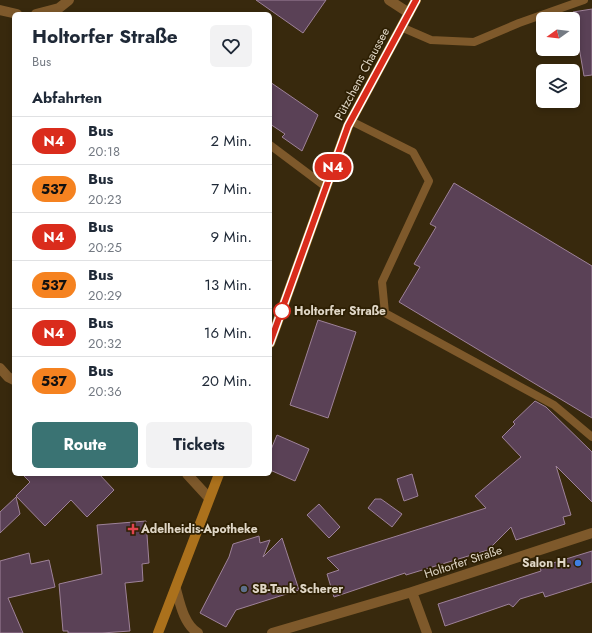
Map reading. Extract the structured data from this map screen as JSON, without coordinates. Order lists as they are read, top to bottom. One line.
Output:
{"streets":{"street":["Pützchens Chaussee","Holtorfer Straße"]},"places":{"other":["Holtorfer Straße","Salon H.","SB-Tank Scherer"],"health":["Adelheidis-Apotheke"]},"lines":["bus line N4"],"north":"left","page":{"on_map":"N4","heading":[["Holtorfer Straße","Bus"],"Abfahrten"],"list":[{"mark":"N4","name":"Bus","note":"20:18","value":"2 Min."},{"mark":"537","name":"Bus","note":"20:23","value":"7 Min."},{"mark":"N4","name":"Bus","note":"20:25","value":"9 Min."},{"mark":"537","name":"Bus","note":"20:29","value":"13 Min."},{"mark":"N4","name":"Bus","note":"20:32","value":"16 Min."},{"mark":"537","name":"Bus","note":"20:36","value":"20 Min."}],"buttons":["Route","Tickets"]}}
